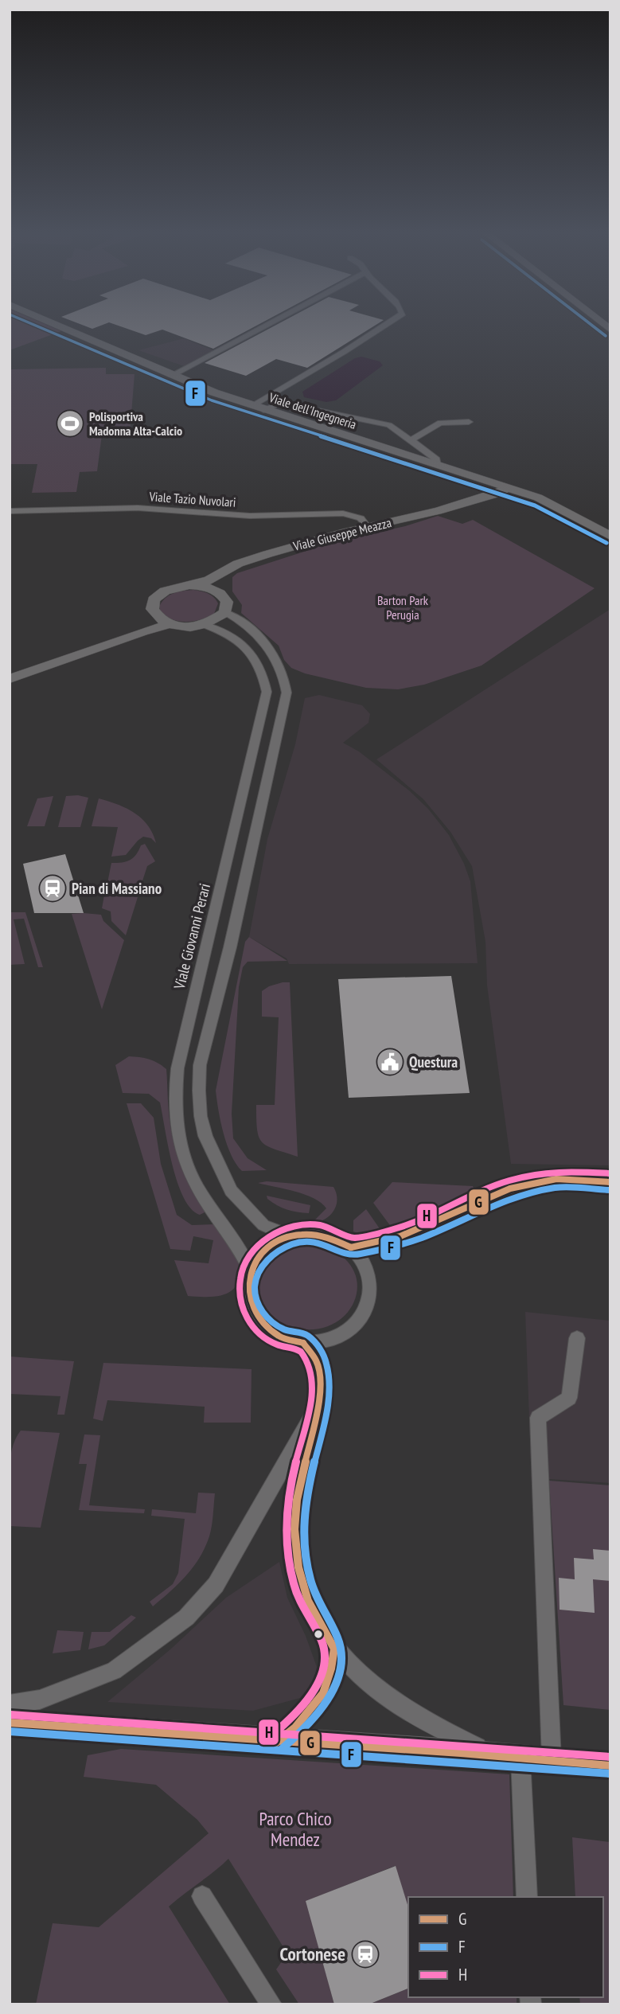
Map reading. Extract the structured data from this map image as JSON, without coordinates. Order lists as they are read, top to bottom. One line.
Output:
{"streets":{"street":["Viale dell'Ingegneria","Viale Tazio Nuvolari","Viale Giuseppe Meazza","Viale Giovanni Perari"]},"crossings":[["Viale dell'Ingegneria","Viale Giuseppe Meazza"],["Viale Tazio Nuvolari","Viale Giuseppe Meazza"]],"parks":["Barton Park Perugia","Parco Chico Mendez"],"places":{"sports":["Polisportiva Madonna Alta-Calcio"],"station":["Pian di Massiano","Cortonese"],"public building":["Questura"]},"lines":["transit line F","transit line H","transit line G"],"legend":["G","F","H"]}
